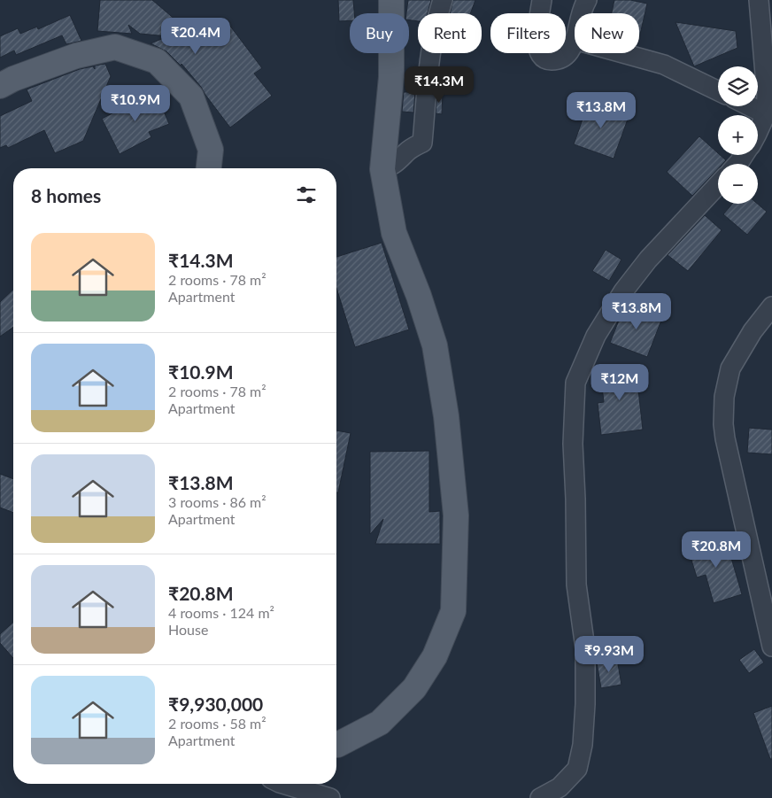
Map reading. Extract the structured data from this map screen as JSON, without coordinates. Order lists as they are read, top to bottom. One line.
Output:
{"page":{"chip":["Buy","Rent","Filters","New"],"price":["₹20.4M","₹14.3M","₹10.9M","₹13.8M","₹13.8M","₹12M","₹20.8M","₹9.93M"],"map_buttons":["+","−"],"heading":"8 homes","list":[{"name":"₹14.3M","note":"2 rooms · 78 m² · Apartment"},{"name":"₹10.9M","note":"2 rooms · 78 m² · Apartment"},{"name":"₹13.8M","note":"3 rooms · 86 m² · Apartment"},{"name":"₹20.8M","note":"4 rooms · 124 m² · House"},{"name":"₹9,930,000","note":"2 rooms · 58 m² · Apartment"}]}}
